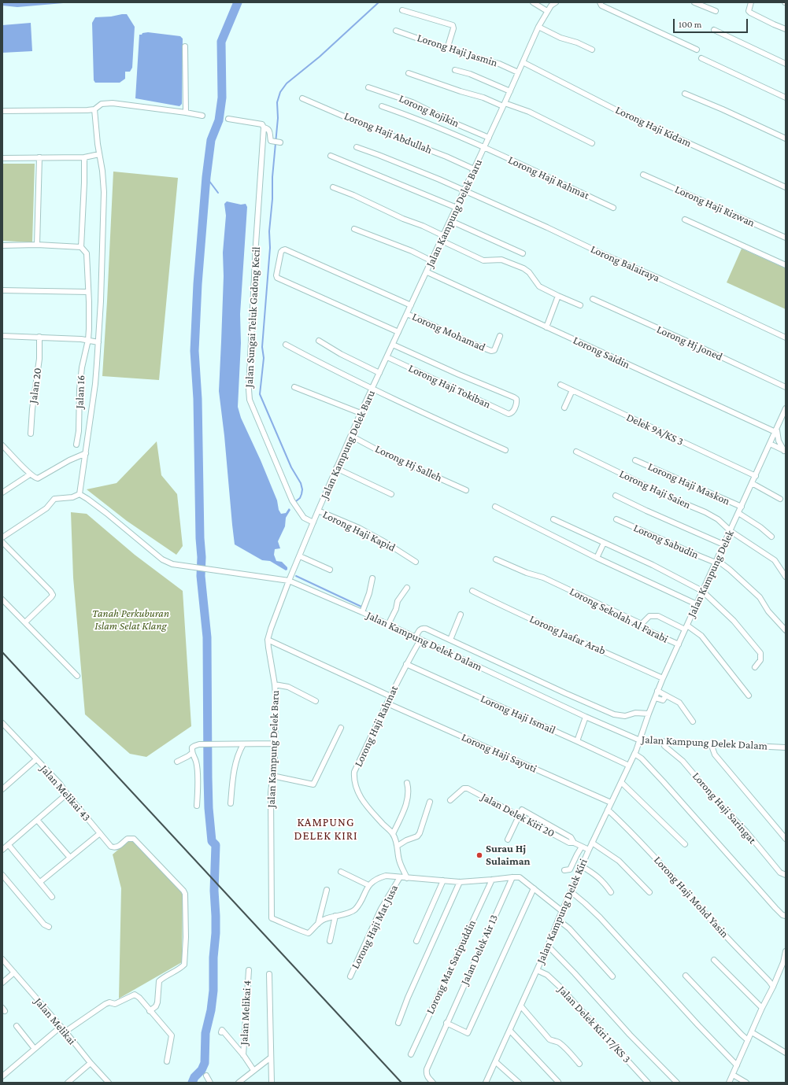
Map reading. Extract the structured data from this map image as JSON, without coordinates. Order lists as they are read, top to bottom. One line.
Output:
{"streets":{"street":["Lorong Haji Jasmin","Lorong Rojikin","Lorong Haji Kidam","Lorong Haji Abdullah","Lorong Haji Rahmat","Lorong Haji Rizwan","Jalan Kampung Delek Baru","Lorong Balairaya","Jalan Sungai Teluk Gadong Kecil","Lorong Mohamad","Lorong Hj Joned","Lorong Saidin","Jalan 20","Lorong Haji Tokiban","Jalan 16","Delek 9A/KS 3","Lorong Hj Salleh","Lorong Haji Maskon","Lorong Haji Saien","Lorong Haji Kapid","Lorong Sabudin","Jalan Kampung Delek","Lorong Sekolah Al Farabi","Lorong Jaafar Arab","Jalan Kampung Delek Dalam","Lorong Haji Ismail","Lorong Haji Sayuti","Jalan Melikai 43","Lorong Haji Saringat","Jalan Delek Kiri 20","Lorong Haji Mohd Yasin","Jalan Kampung Delek Kiri","Lorong Haji Mat Jusa","Jalan Delek Air 13","Lorong Mat Saripuddin","Jalan Melikai 4","Jalan Melikai","Jalan Delek Kiri 17/KS 3"]},"crossings":[["Lorong Haji Jasmin","Jalan Kampung Delek Baru"],["Lorong Rojikin","Jalan Kampung Delek Baru"],["Lorong Haji Kidam","Jalan Kampung Delek Baru"],["Lorong Haji Abdullah","Jalan Kampung Delek Baru"],["Lorong Haji Rahmat","Jalan Kampung Delek Baru"],["Lorong Haji Rahmat","Jalan Kampung Delek Dalam"],["Lorong Haji Rahmat","Lorong Haji Ismail"],["Lorong Haji Rahmat","Lorong Haji Sayuti"],["Jalan Kampung Delek Baru","Lorong Balairaya"],["Jalan Kampung Delek Baru","Jalan Sungai Teluk Gadong Kecil"],["Jalan Kampung Delek Baru","Lorong Mohamad"],["Jalan Kampung Delek Baru","Lorong Saidin"],["Jalan Kampung Delek Baru","Lorong Haji Tokiban"],["Jalan Kampung Delek Baru","Lorong Hj Salleh"],["Jalan Kampung Delek Baru","Lorong Haji Kapid"],["Jalan Kampung Delek Baru","Jalan Kampung Delek Dalam"],["Lorong Saidin","Jalan Kampung Delek"],["Delek 9A/KS 3","Jalan Kampung Delek"],["Lorong Haji Maskon","Jalan Kampung Delek"],["Lorong Haji Saien","Jalan Kampung Delek"],["Lorong Sabudin","Jalan Kampung Delek"],["Jalan Kampung Delek","Lorong Sekolah Al Farabi"],["Jalan Kampung Delek","Lorong Jaafar Arab"],["Jalan Kampung Delek","Jalan Kampung Delek Dalam"],["Jalan Kampung Delek","Jalan Kampung Delek Kiri"],["Jalan Kampung Delek Dalam","Lorong Haji Saringat"],["Jalan Kampung Delek Dalam","Jalan Kampung Delek Kiri"],["Lorong Haji Ismail","Jalan Kampung Delek Kiri"],["Lorong Haji Sayuti","Jalan Kampung Delek Kiri"],["Jalan Delek Kiri 20","Jalan Kampung Delek Kiri"],["Lorong Haji Mohd Yasin","Jalan Kampung Delek Kiri"],["Jalan Kampung Delek Kiri","Jalan Delek Kiri 17/KS 3"]],"districts":["KAMPUNG DELEK KIRI"],"parks":["Tanah Perkuburan Islam Selat Klang"],"places":["Surau Hj Sulaiman"],"scale_bar":"100 m"}
